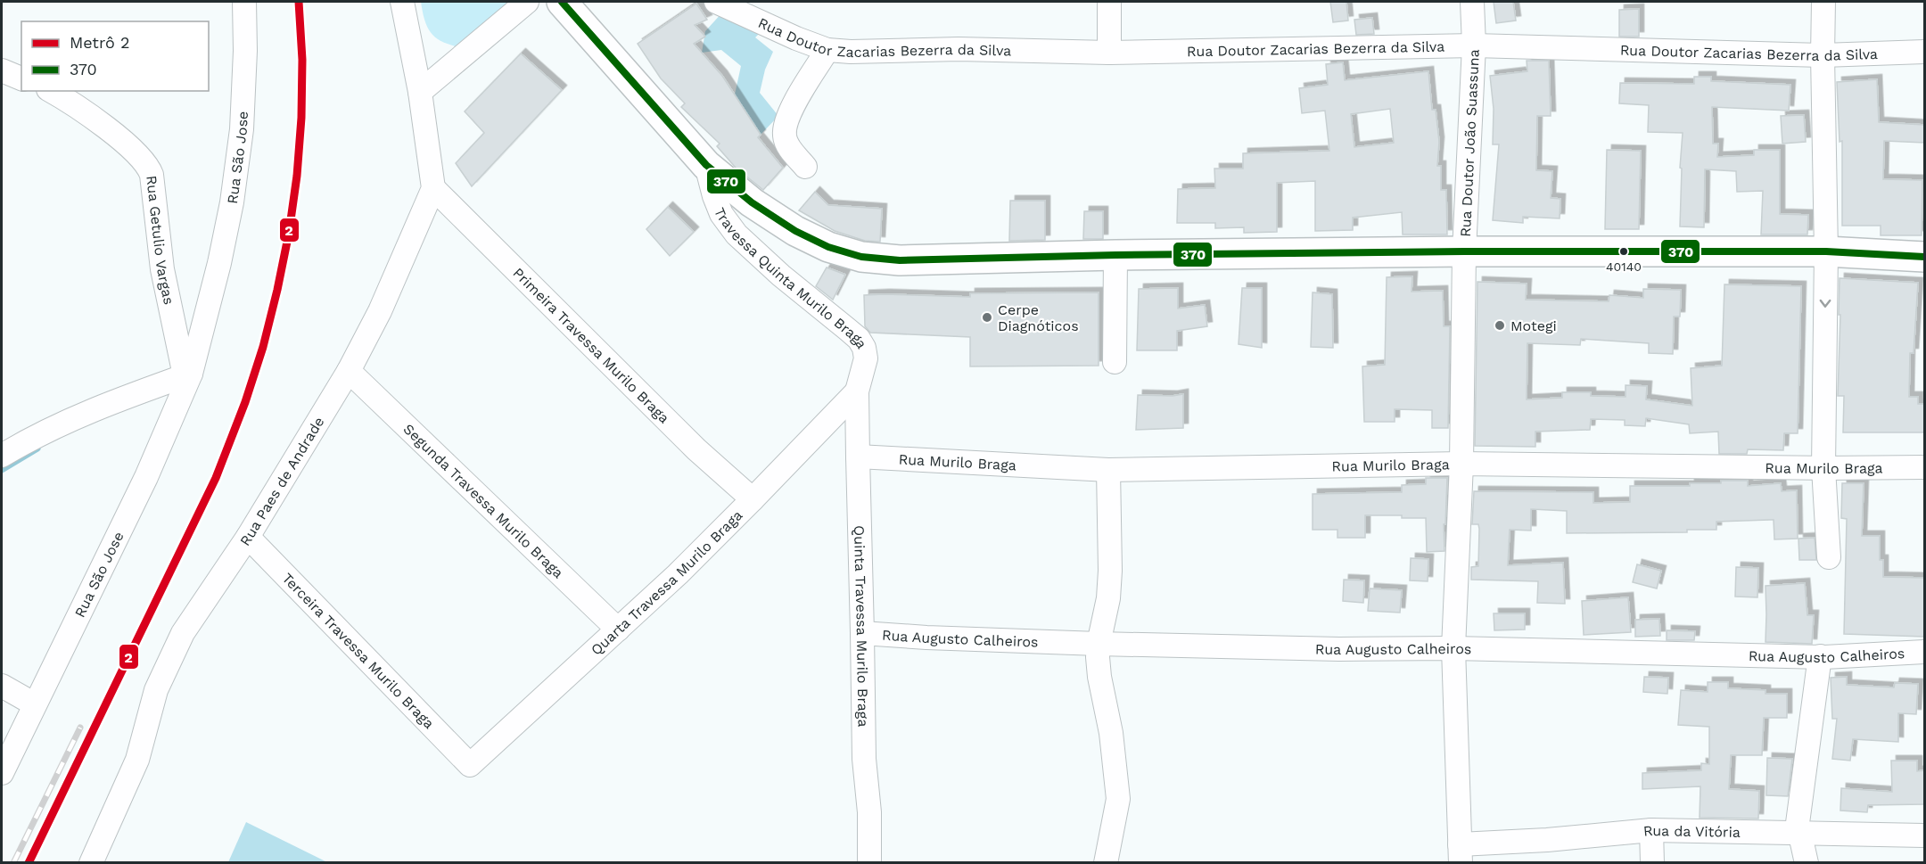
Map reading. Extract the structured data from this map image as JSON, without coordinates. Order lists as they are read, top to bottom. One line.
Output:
{"streets":{"street":["Rua Doutor Zacarias Bezerra da Silva","Rua Doutor João Suassuna","Rua São Jose","Rua Getulio Vargas","Travessa Quinta Murilo Braga","Primeira Travessa Murilo Braga","Rua Murilo Braga","Rua Paes de Andrade","Segunda Travessa Murilo Braga","Quarta Travessa Murilo Braga","Quinta Travessa Murilo Braga","Rua Augusto Calheiros","Terceira Travessa Murilo Braga","Rua da Vitória"]},"crossings":[["Rua Doutor Zacarias Bezerra da Silva","Rua Doutor João Suassuna"],["Rua Doutor João Suassuna","Rua Murilo Braga"],["Rua Doutor João Suassuna","Rua Augusto Calheiros"],["Rua Doutor João Suassuna","Rua da Vitória"],["Rua São Jose","Rua Getulio Vargas"],["Travessa Quinta Murilo Braga","Quarta Travessa Murilo Braga"],["Travessa Quinta Murilo Braga","Quinta Travessa Murilo Braga"],["Primeira Travessa Murilo Braga","Rua Paes de Andrade"],["Primeira Travessa Murilo Braga","Quarta Travessa Murilo Braga"],["Rua Murilo Braga","Quinta Travessa Murilo Braga"],["Rua Paes de Andrade","Segunda Travessa Murilo Braga"],["Rua Paes de Andrade","Terceira Travessa Murilo Braga"],["Segunda Travessa Murilo Braga","Quarta Travessa Murilo Braga"],["Quarta Travessa Murilo Braga","Quinta Travessa Murilo Braga"],["Quarta Travessa Murilo Braga","Terceira Travessa Murilo Braga"],["Quinta Travessa Murilo Braga","Rua Augusto Calheiros"]],"places":["40140","Cerpe Diagnóticos","Motegi"],"lines":["metro line 2","transit line 370"],"legend":["Metrô 2","370"]}
